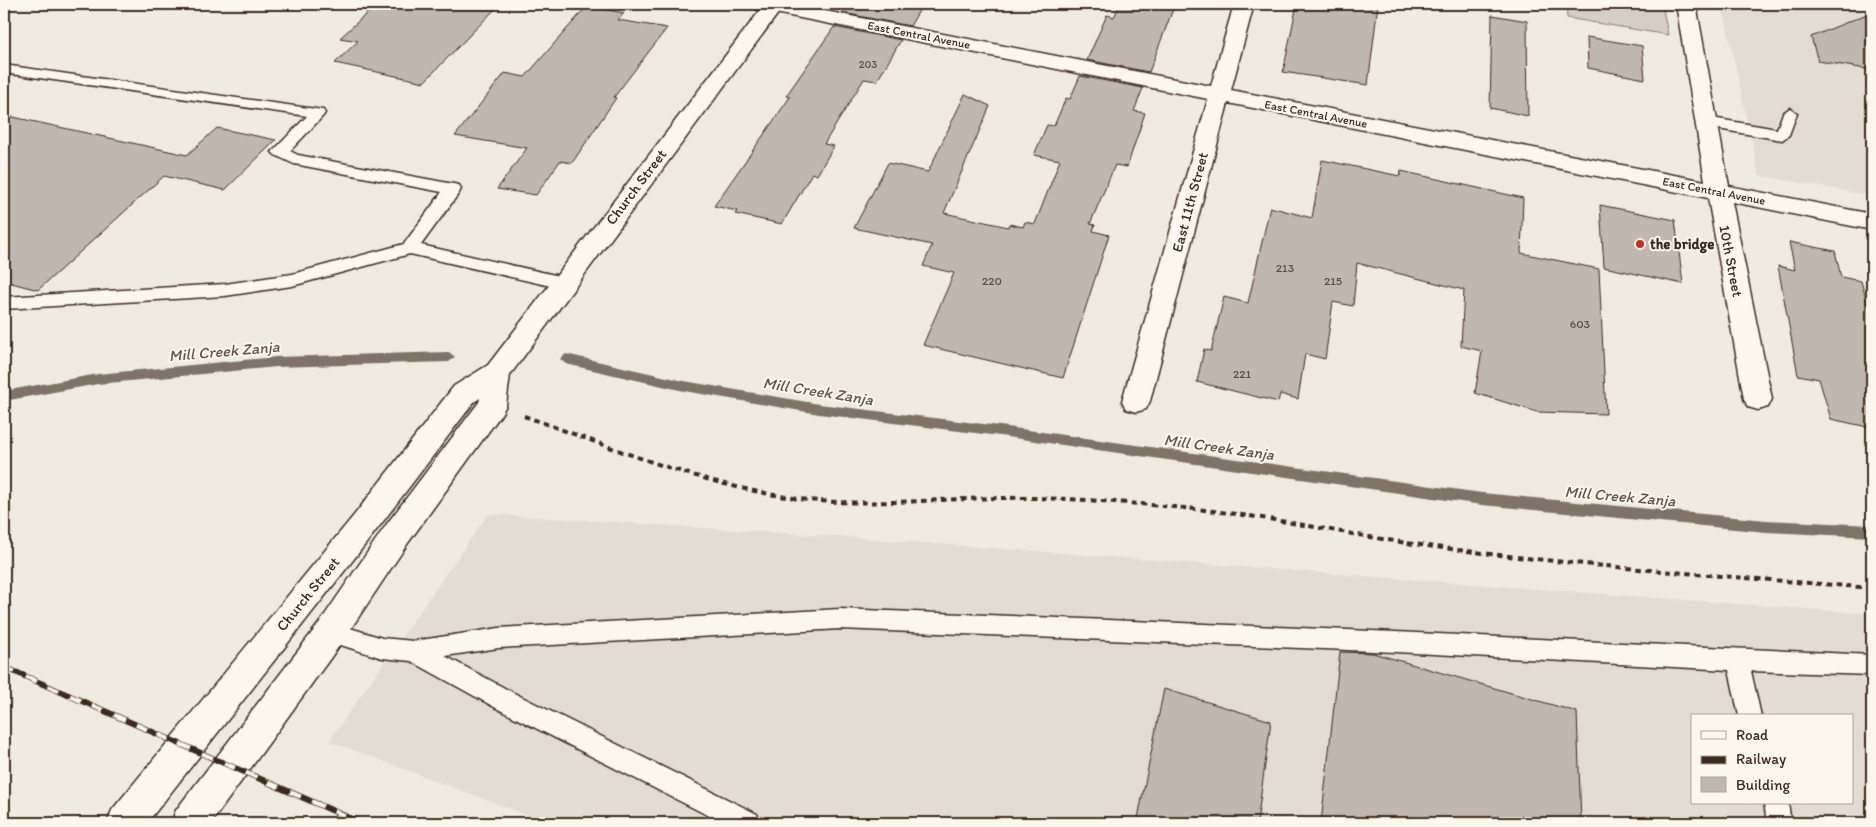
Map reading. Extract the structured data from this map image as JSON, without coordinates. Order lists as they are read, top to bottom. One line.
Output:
{"streets":{"street":["East Central Avenue","Church Street","East 11th Street","10th Street"]},"crossings":[["East Central Avenue","Church Street"],["East Central Avenue","East 11th Street"],["East Central Avenue","10th Street"]],"water":["Mill Creek Zanja"],"places":["the bridge"],"house_numbers":["203","213","220","215","603","221"],"legend":["Road","Railway","Building"]}
